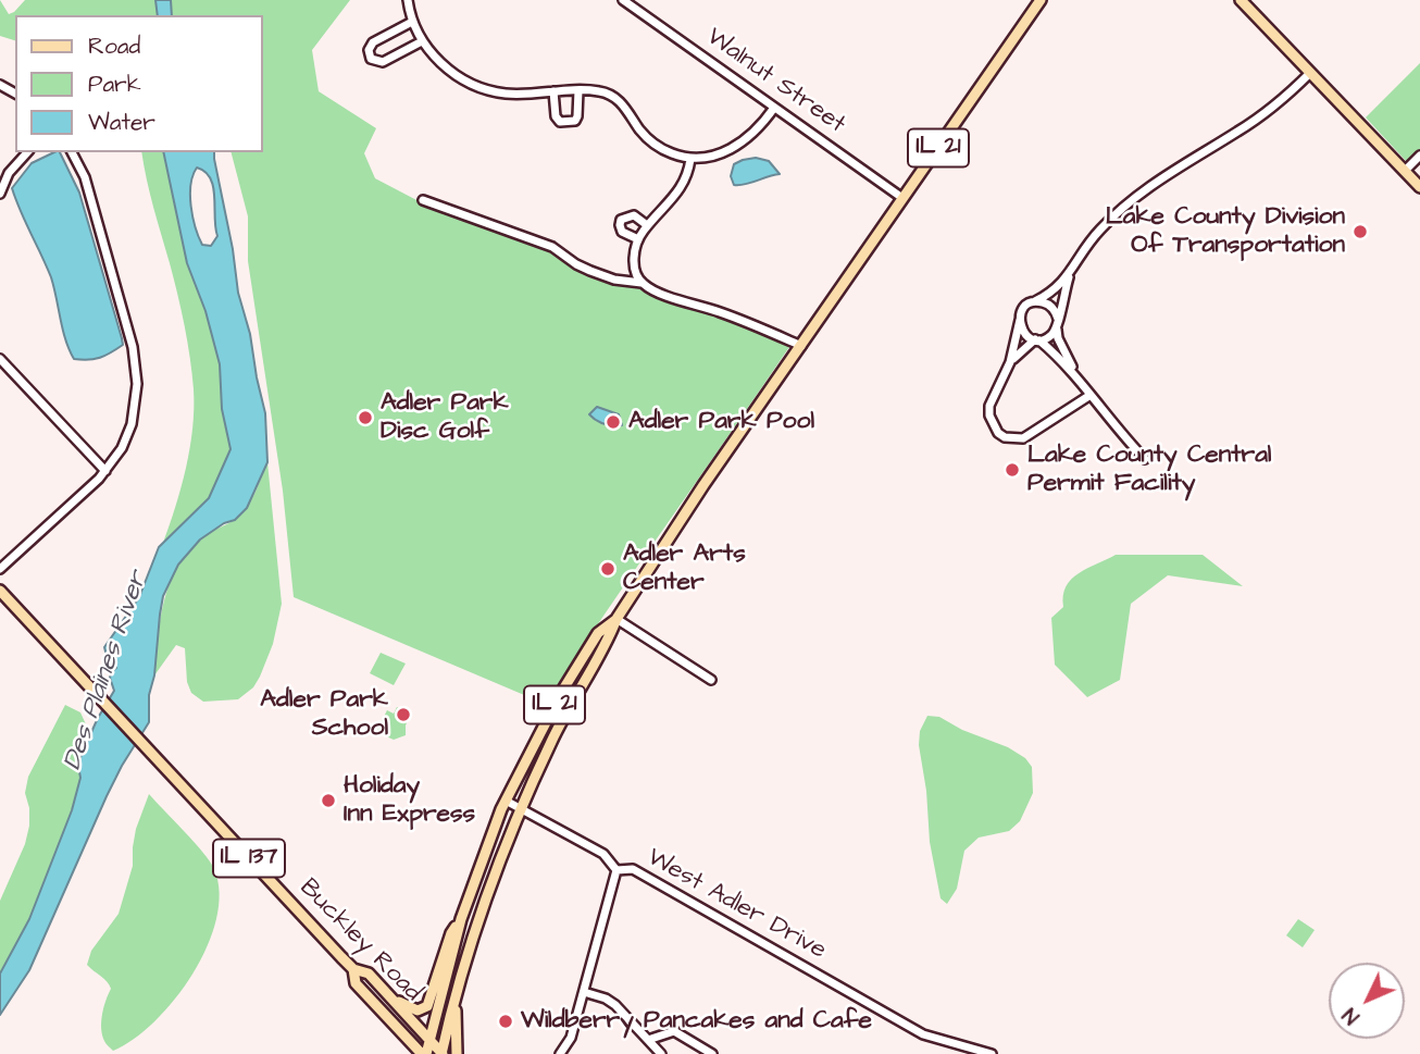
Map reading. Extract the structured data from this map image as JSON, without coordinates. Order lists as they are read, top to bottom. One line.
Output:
{"streets":{"main road":["IL 21","IL 137","Buckley Road"],"street":["Walnut Street","West Adler Drive"]},"crossings":[["Walnut Street","IL 21"],["IL 21","IL 137"],["IL 21","West Adler Drive"],["IL 21","Buckley Road"],["IL 137","Buckley Road"]],"water":["Des Plaines River"],"places":["Lake County Division Of Transportation","Adler Park Disc Golf","Adler Park Pool","Lake County Central Permit Facility","Adler Arts Center","Adler Park School","Holiday Inn Express","Wildberry Pancakes and Cafe"],"legend":["Road","Park","Water"],"north":"bottom left"}
